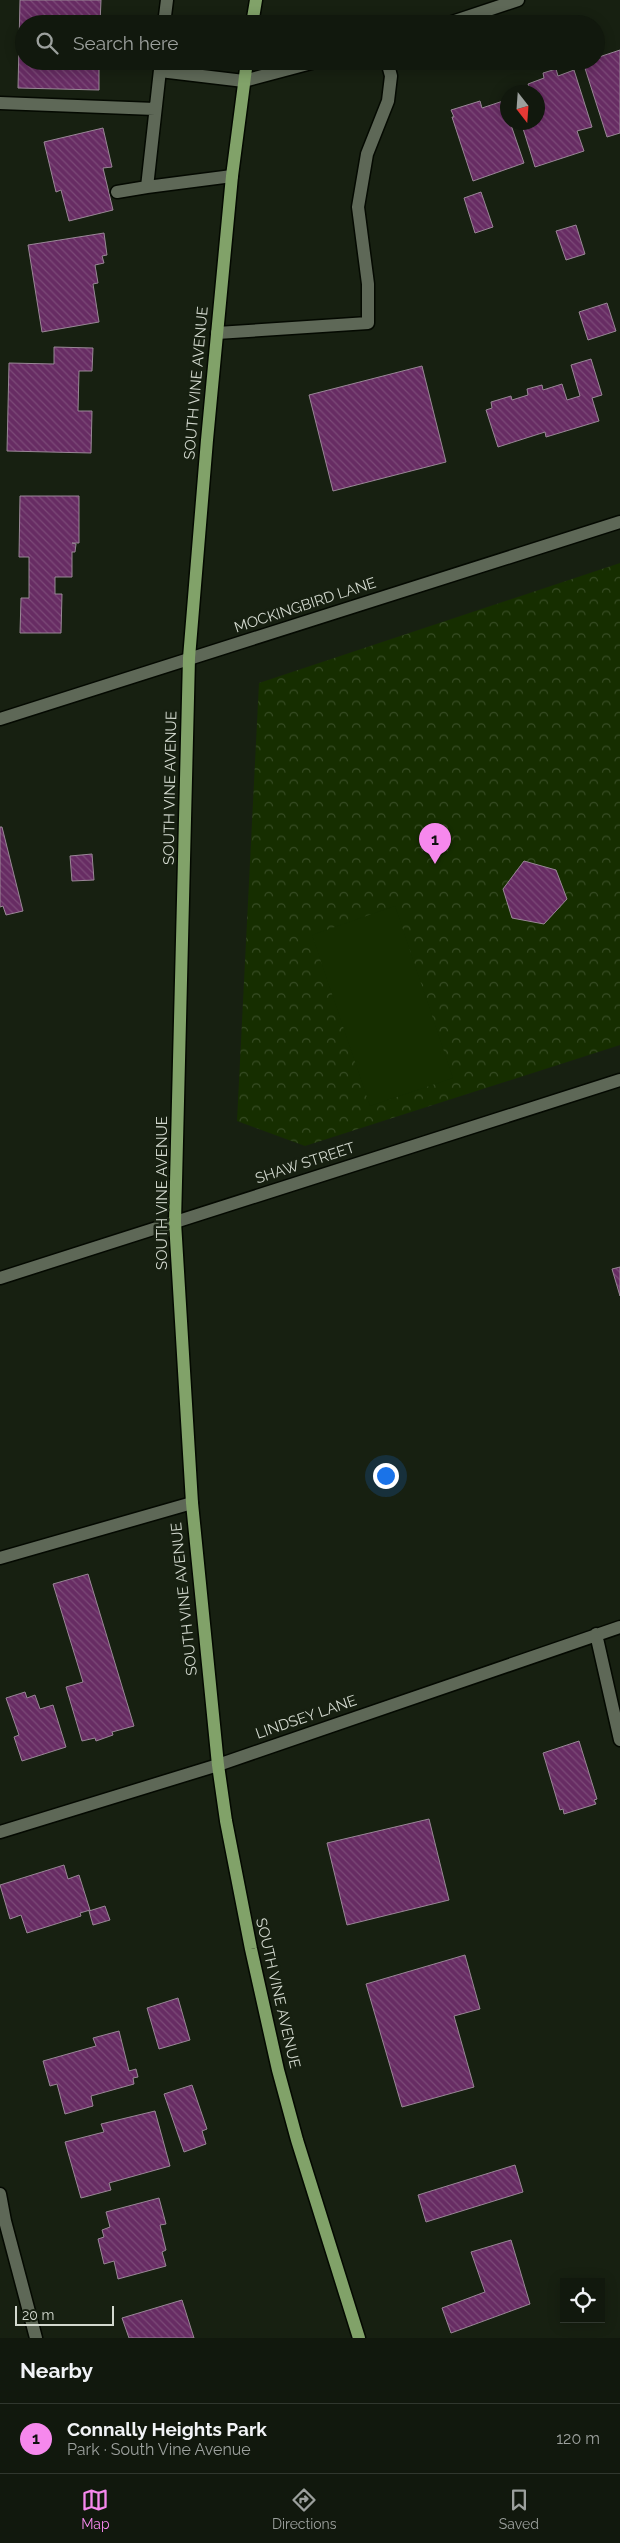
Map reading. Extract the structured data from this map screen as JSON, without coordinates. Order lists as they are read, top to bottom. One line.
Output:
{"streets":{"main road":["SOUTH VINE AVENUE"],"street":["MOCKINGBIRD LANE","SHAW STREET","LINDSEY LANE"]},"crossings":[["SOUTH VINE AVENUE","MOCKINGBIRD LANE"],["SOUTH VINE AVENUE","SHAW STREET"],["SOUTH VINE AVENUE","LINDSEY LANE"]],"scale_bar":"20 m","north":"bottom","page":{"search":"Search here","pins":"1","scale":"20 m","heading":"Nearby","list":[{"mark":"1","name":"Connally Heights Park","note":"Park · South Vine Avenue","value":"120 m"}],"nav":["Map","Directions","Saved"]}}
